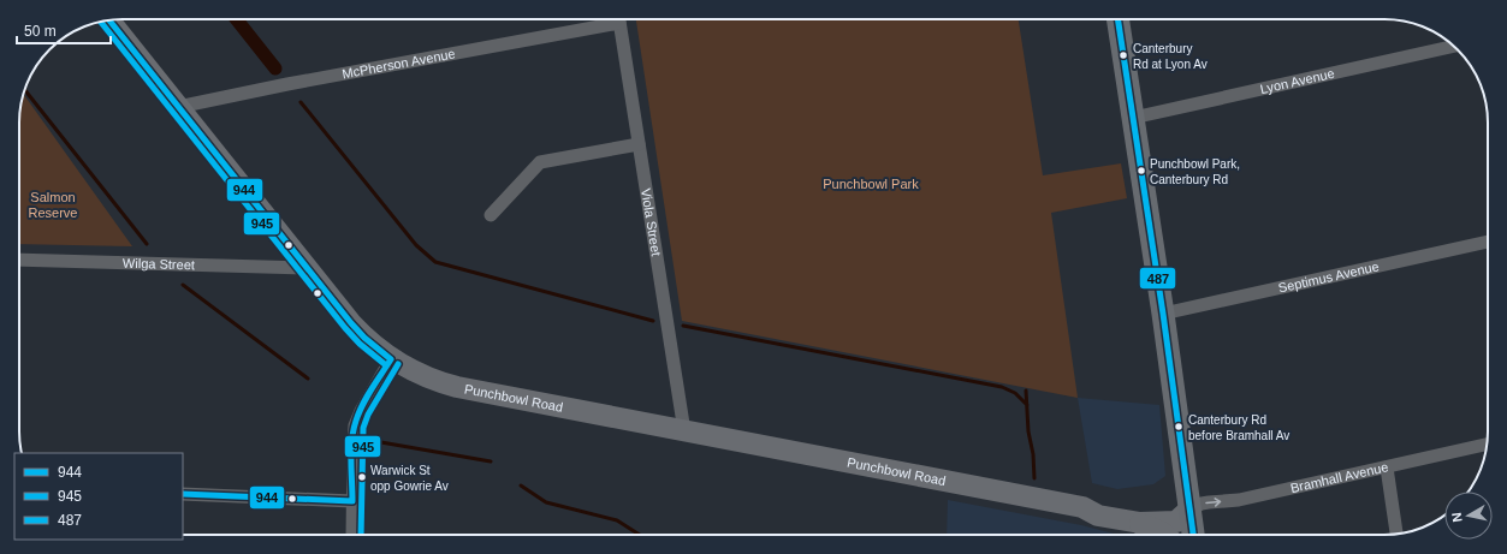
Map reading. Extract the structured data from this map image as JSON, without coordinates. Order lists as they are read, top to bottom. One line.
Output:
{"streets":{"main road":["Punchbowl Road"],"street":["McPherson Avenue","Lyon Avenue","Viola Street","Wilga Street","Septimus Avenue","Bramhall Avenue"]},"crossings":[["McPherson Avenue","Punchbowl Road"],["Viola Street","Punchbowl Road"],["Wilga Street","Punchbowl Road"],["Punchbowl Road","Bramhall Avenue"]],"one_way":["Bramhall Avenue"],"parks":["Punchbowl Park","Salmon Reserve"],"places":["Canterbury Rd at Lyon Av","Punchbowl Park, Canterbury Rd","Canterbury Rd before Bramhall Av","Warwick St opp Gowrie Av"],"lines":["transit line 487","transit line 944","transit line 945"],"legend":["944","945","487"],"scale_bar":"50 m","north":"left"}
